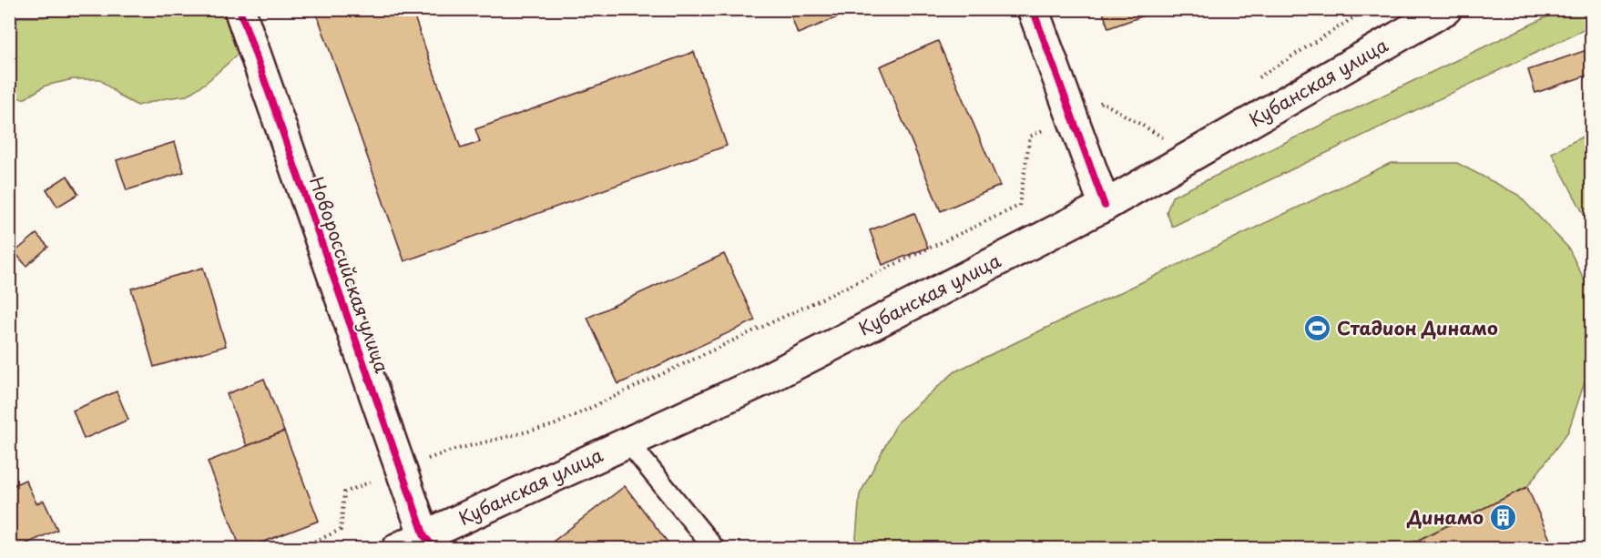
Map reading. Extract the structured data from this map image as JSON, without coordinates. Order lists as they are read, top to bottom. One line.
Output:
{"streets":{"main road":["Кубанская улица","Новороссийская улица"]},"crossings":[["Кубанская улица","Новороссийская улица"]],"places":{"sports":["Стадион Динамо"],"building":["Динамо"]}}
